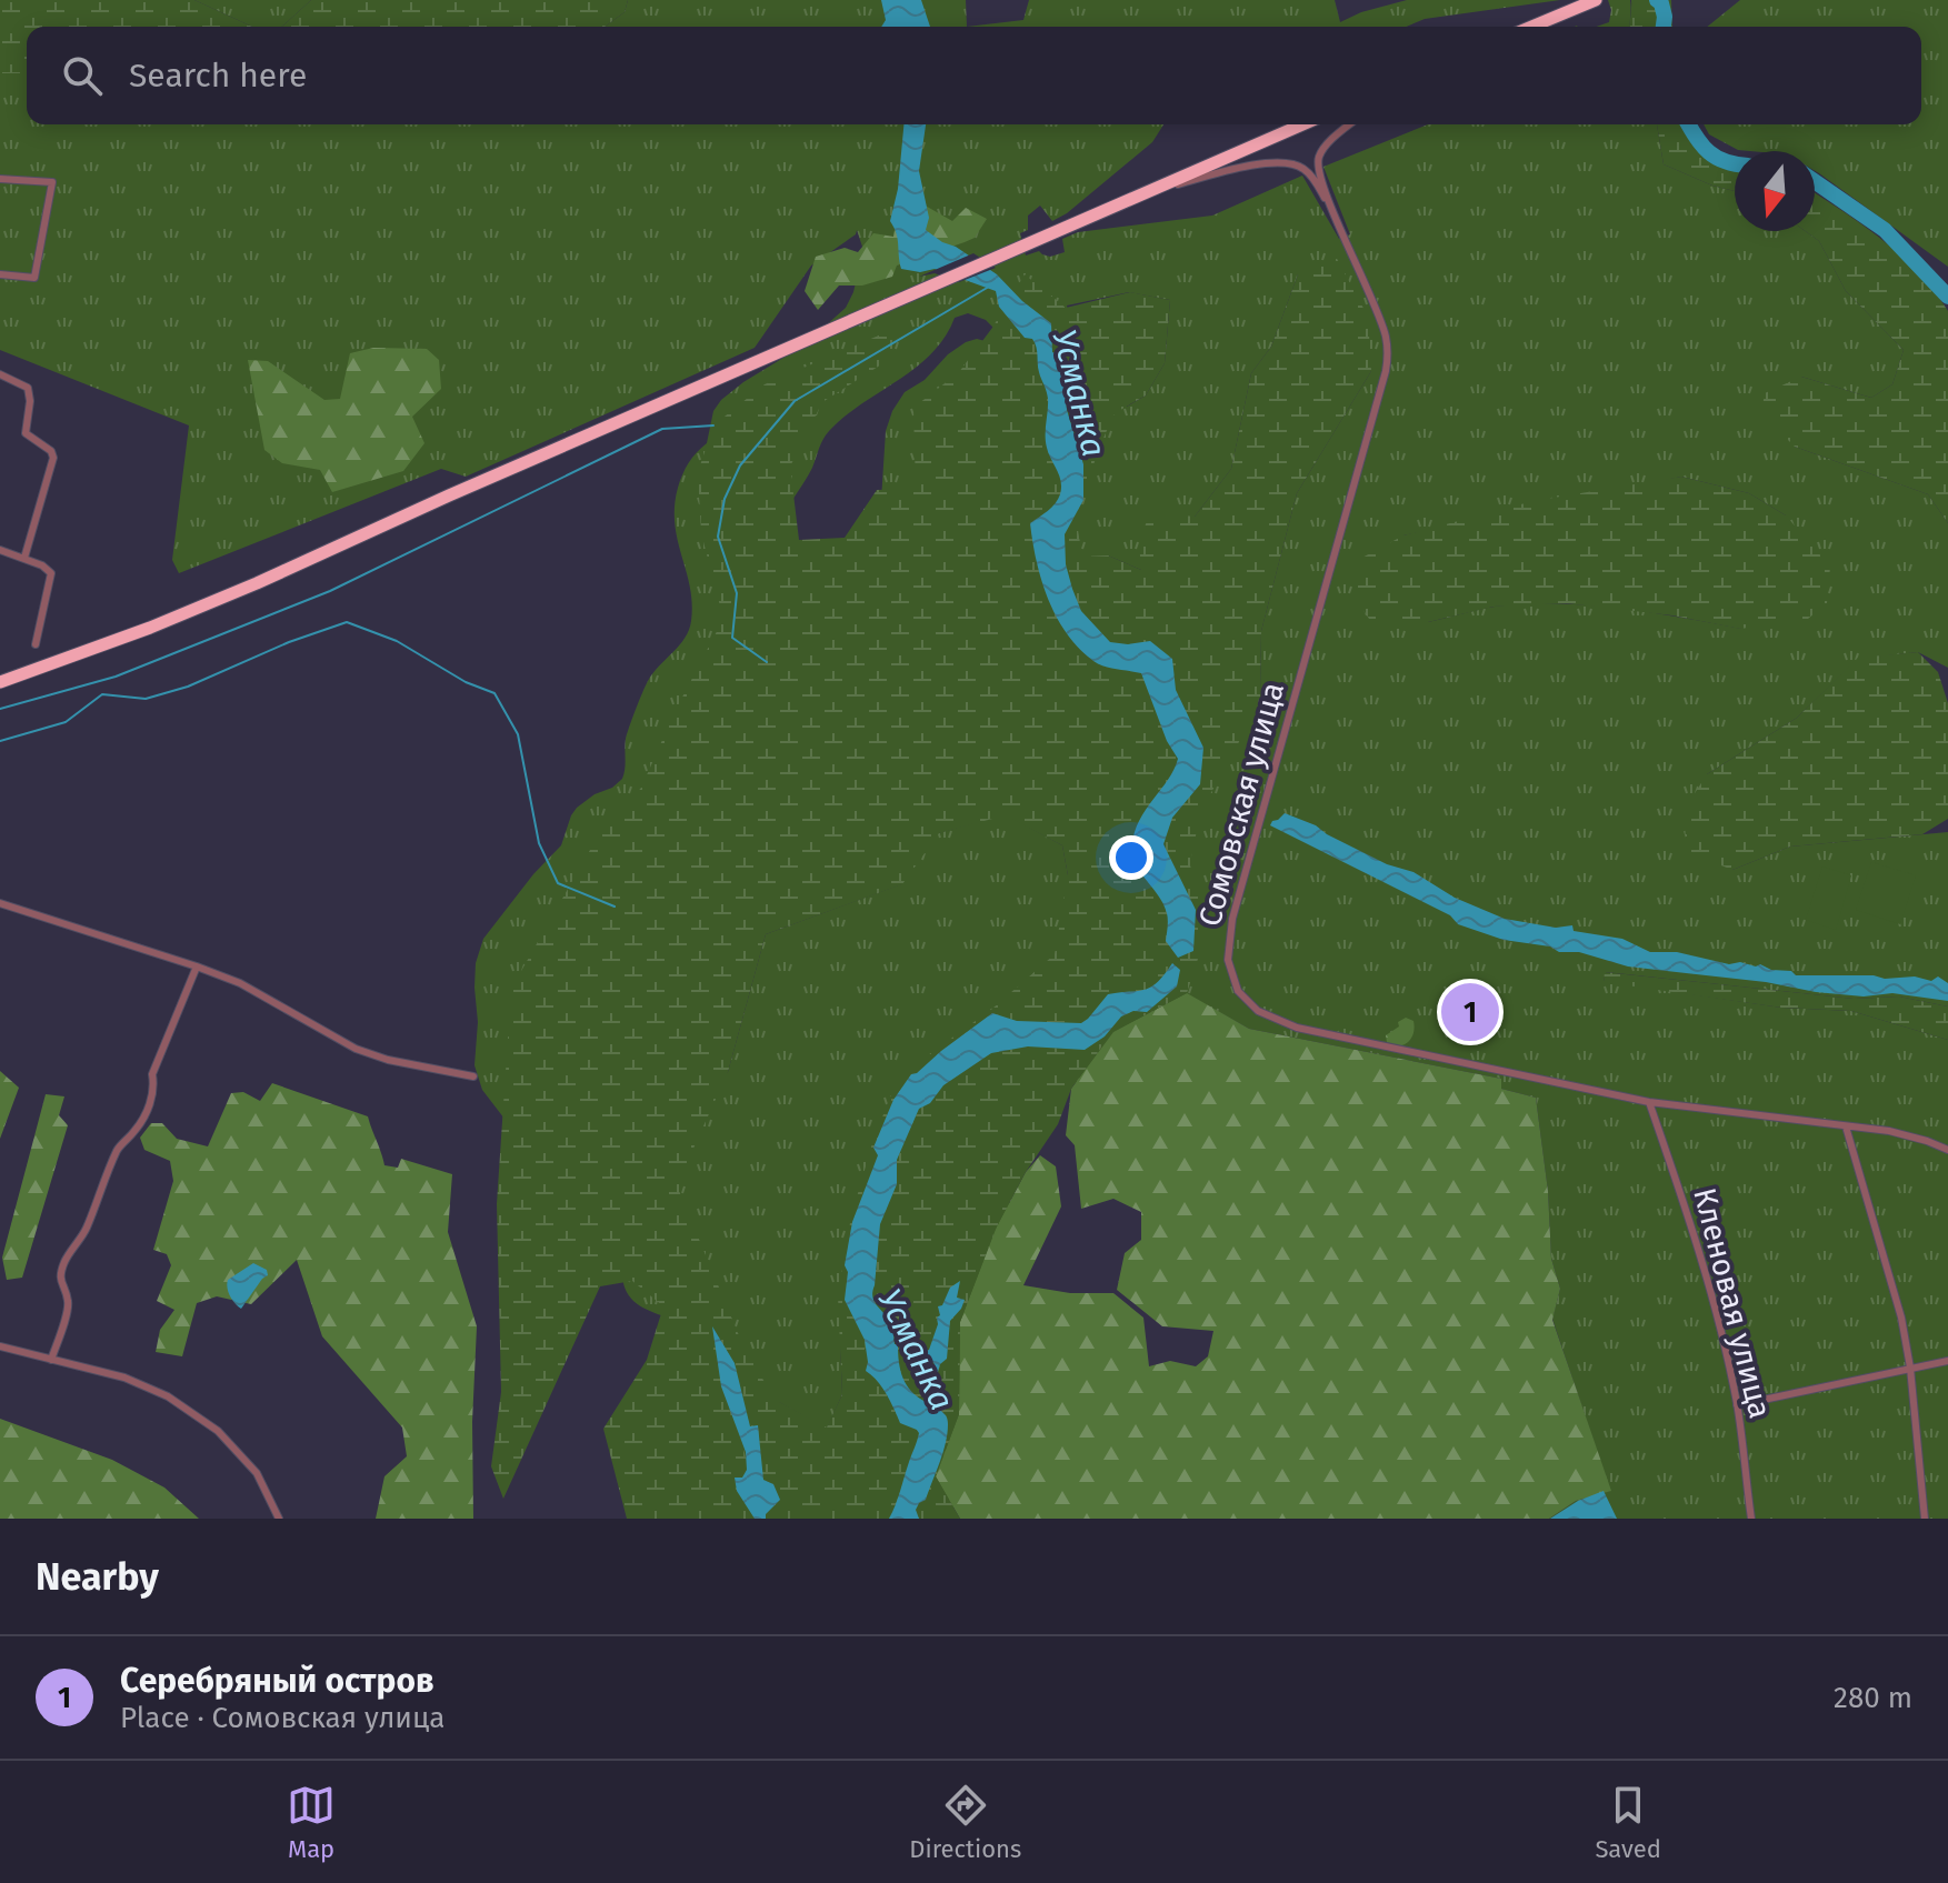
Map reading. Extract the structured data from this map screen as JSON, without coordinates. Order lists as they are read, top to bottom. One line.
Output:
{"streets":{"street":["Сомовская улица","Кленовая улица"]},"crossings":[["Сомовская улица","Кленовая улица"]],"water":["Усманка"],"north":"bottom","page":{"search":"Search here","pins":"1","heading":"Nearby","list":[{"mark":"1","name":"Серебряный остров","note":"Place · Сомовская улица","value":"280 m"}],"nav":["Map","Directions","Saved"]}}
